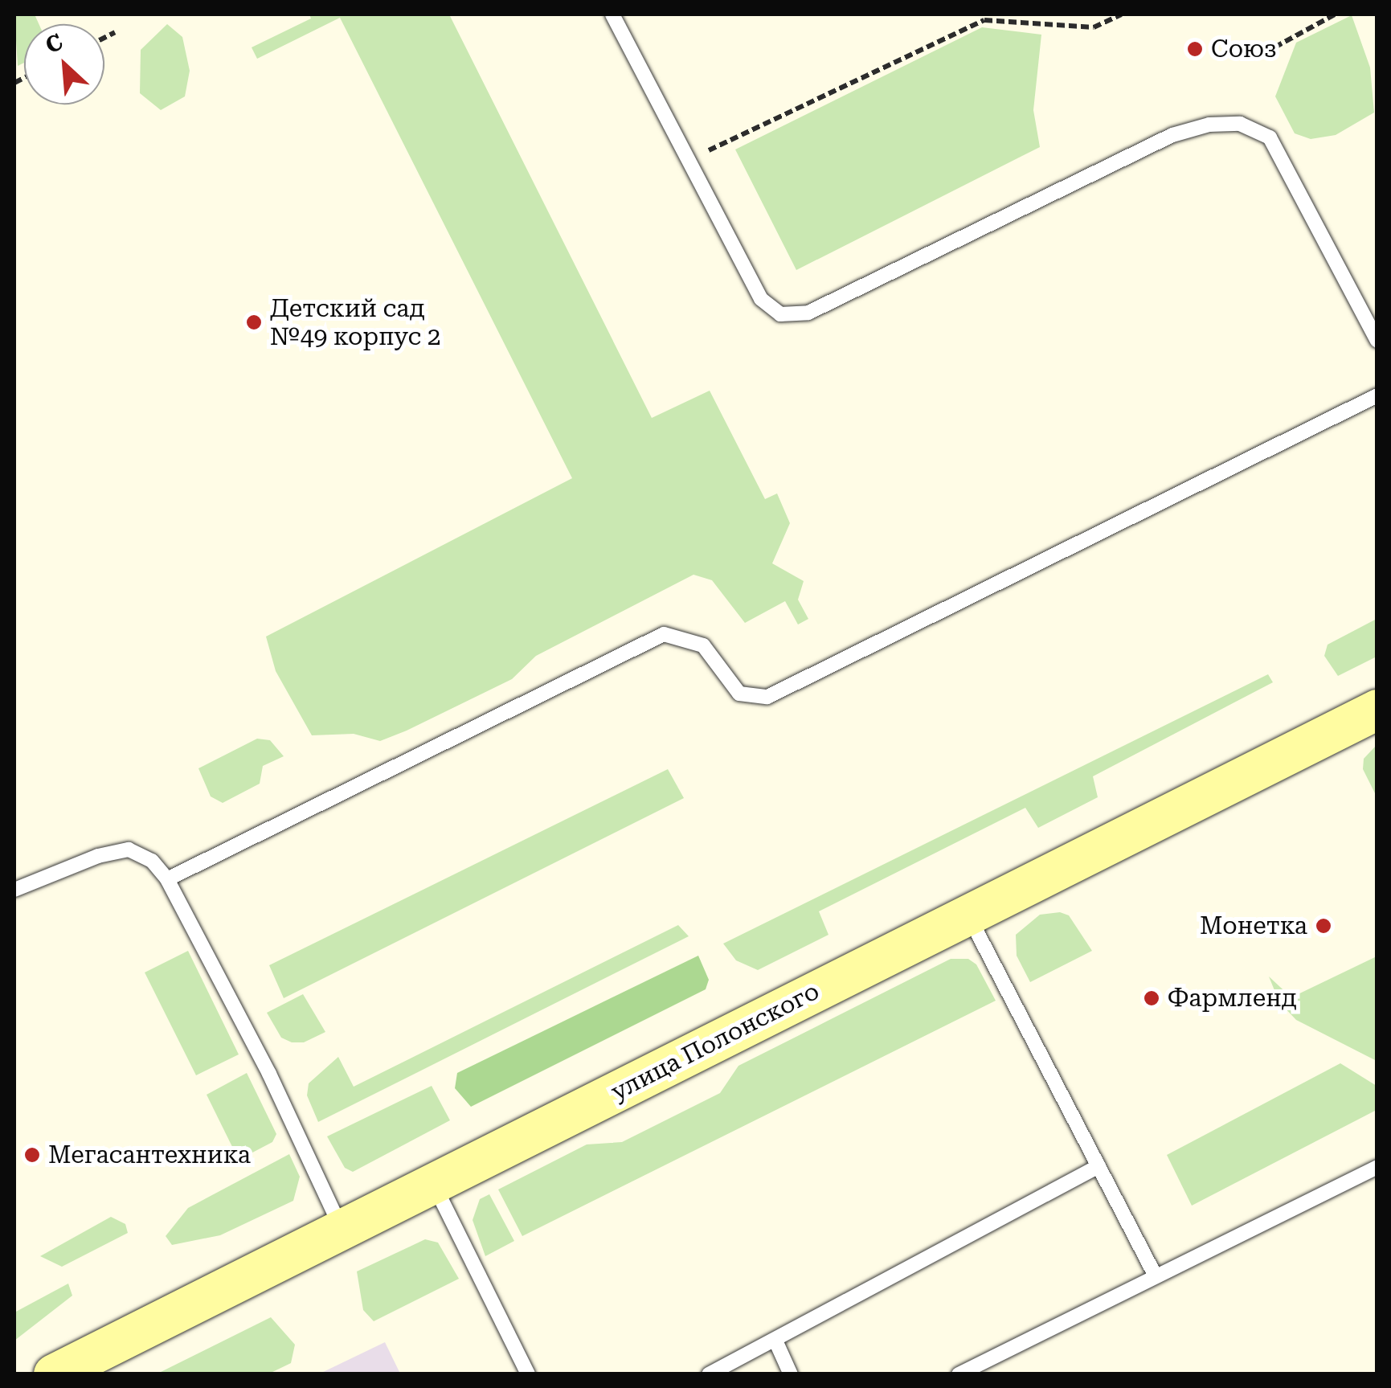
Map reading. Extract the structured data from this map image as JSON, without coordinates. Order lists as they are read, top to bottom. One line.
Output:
{"streets":{"main road":["улица Полонского"]},"places":["Союз","Детский сад №49 корпус 2","Монетка","Фармленд","Мегасантехника"],"north":"top left"}
